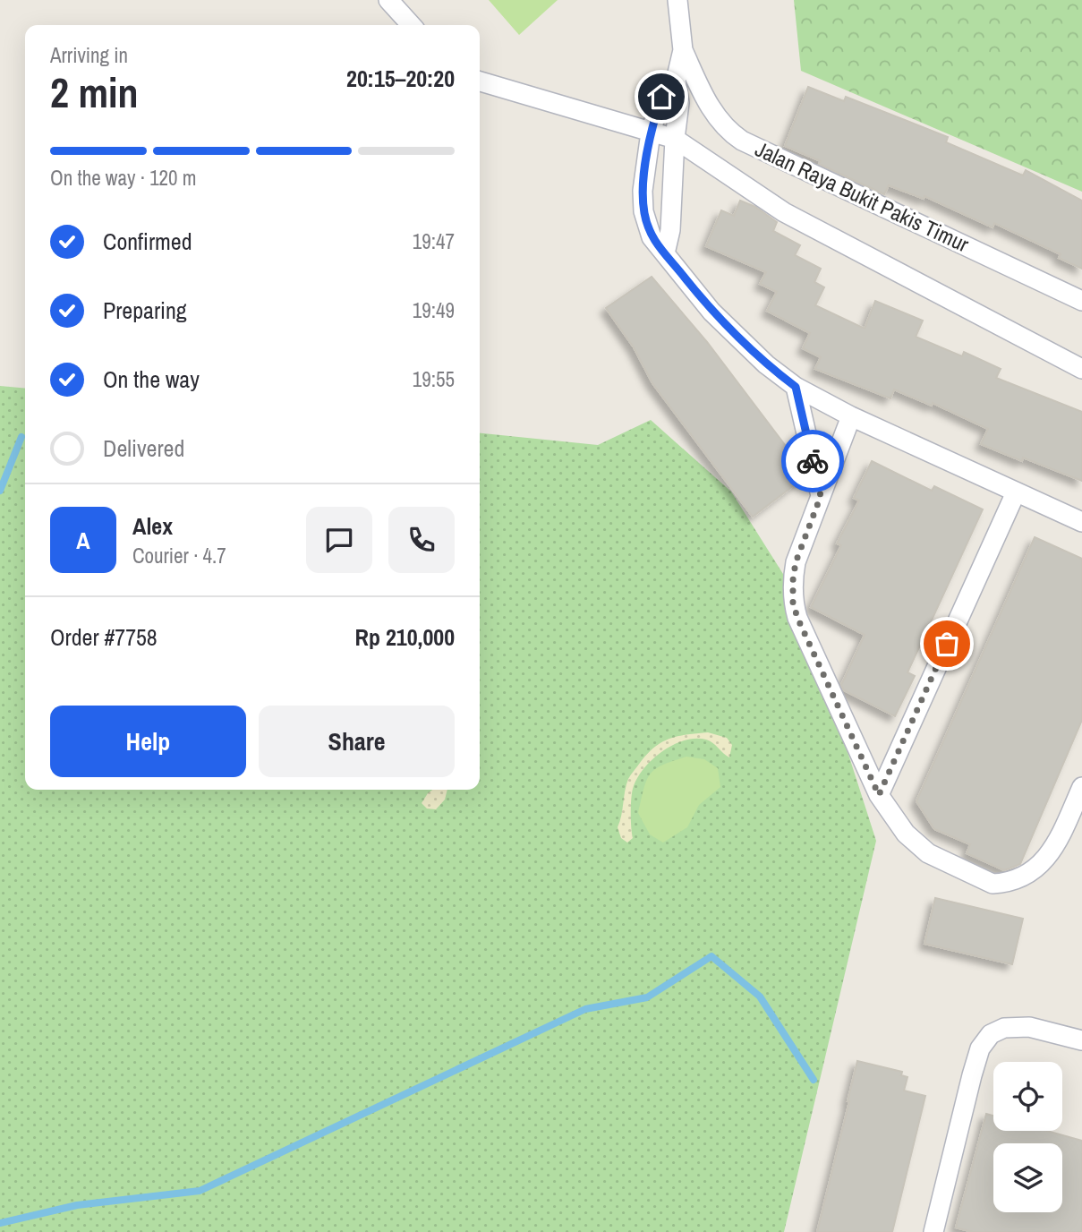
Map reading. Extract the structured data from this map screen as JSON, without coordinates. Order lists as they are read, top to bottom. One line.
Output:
{"streets":{"street":["Jalan Raya Bukit Pakis Timur"]},"page":{"heading":["2 min","Arriving in","20:15–20:20"],"panel":["Alex","Courier · 4.7","Order #7758","Rp 210,000"],"bar":"On the way · 120 m","list":[["Confirmed","19:47"],["Preparing","19:49"],["On the way","19:55"],"Delivered"],"round":"A","buttons":["Help","Share"]}}
